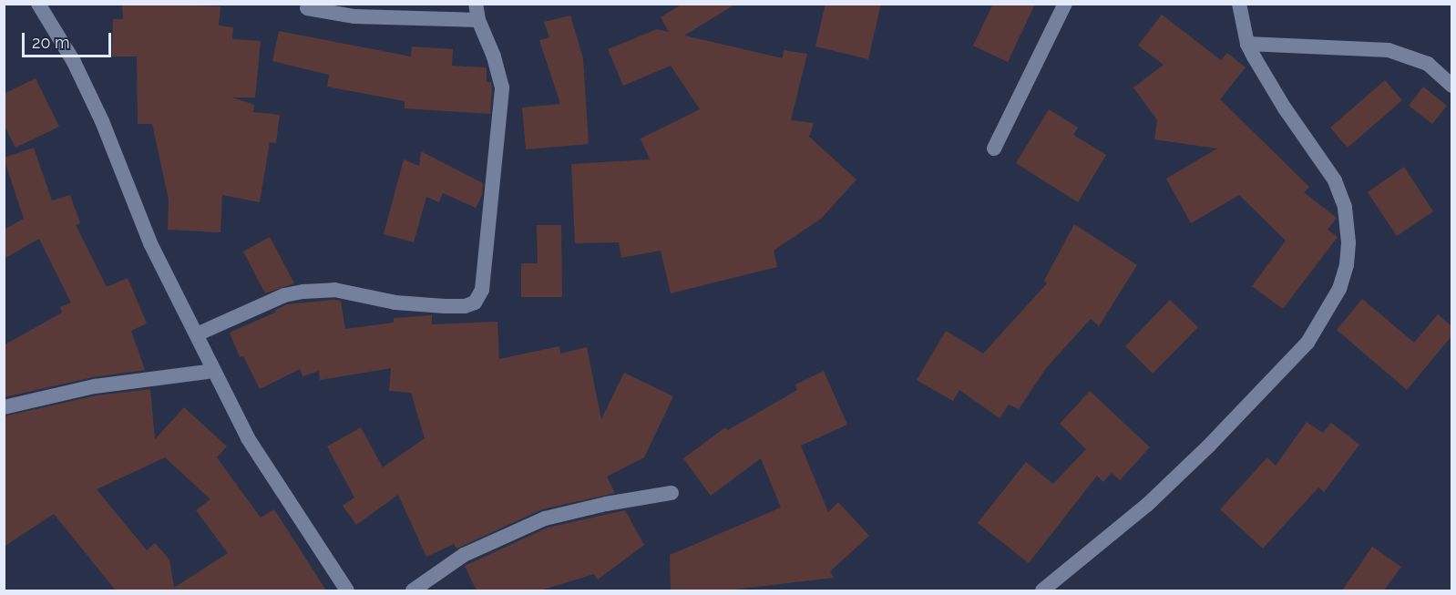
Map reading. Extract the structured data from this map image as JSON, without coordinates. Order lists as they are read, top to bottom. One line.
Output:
{"scale_bar":"20 m"}
